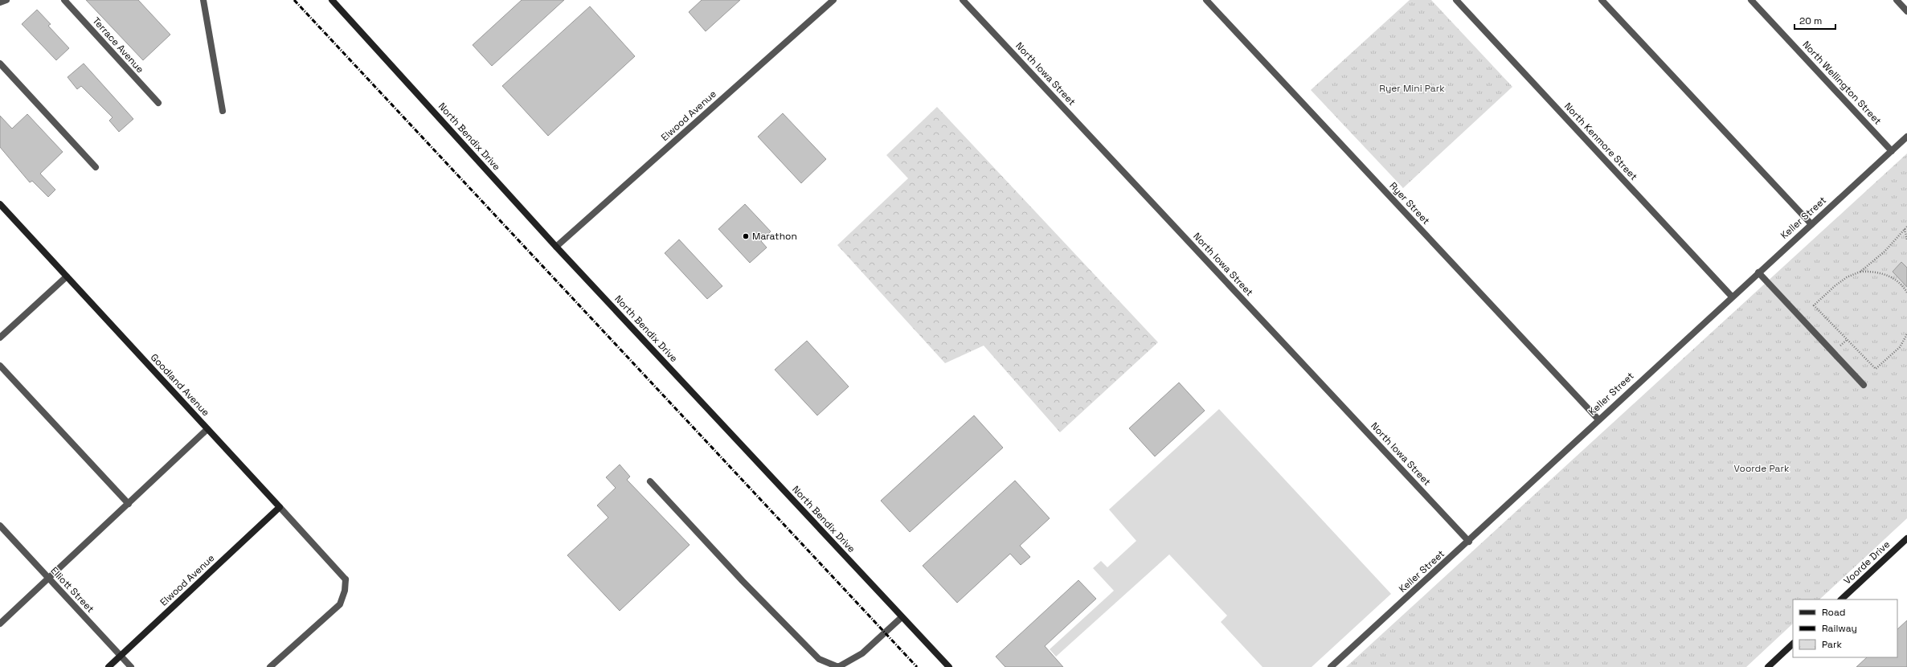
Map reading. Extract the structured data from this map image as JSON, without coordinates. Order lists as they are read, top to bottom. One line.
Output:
{"streets":{"street":["Terrace Avenue","North Iowa Street","North Wellington Street","Elwood Avenue","North Bendix Drive","North Kenmore Street","Ryer Street","Keller Street","Goodland Avenue","Voorde Drive","Elliott Street"]},"crossings":[["North Iowa Street","Keller Street"],["North Wellington Street","Keller Street"],["Elwood Avenue","North Bendix Drive"],["Elwood Avenue","Goodland Avenue"],["Elwood Avenue","Elliott Street"],["North Kenmore Street","Keller Street"],["Ryer Street","Keller Street"]],"parks":["Ryer Mini Park","Voorde Park"],"places":["Marathon"],"legend":["Road","Railway","Park"],"scale_bar":"20 m"}
